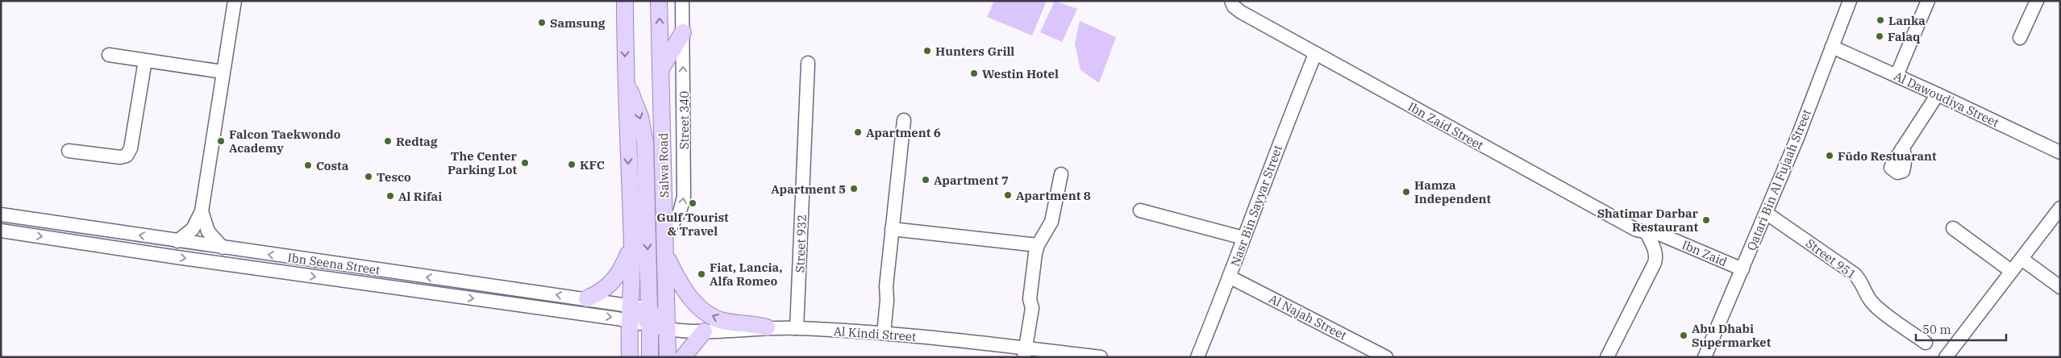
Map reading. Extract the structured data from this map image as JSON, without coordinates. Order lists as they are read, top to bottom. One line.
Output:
{"streets":{"main road":["Salwa Road"],"street":["Al Dawoudiya Street","Street 340","Ibn Zaid Street","Qatari Bin Al Fujaah Street","Nasr Bin Sayyar Street","Street 932","Ibn Zaid","Street 951","Ibn Seena Street","Al Najah Street","Al Kindi Street"]},"crossings":[["Al Dawoudiya Street","Qatari Bin Al Fujaah Street"],["Street 340","Salwa Road"],["Ibn Zaid Street","Nasr Bin Sayyar Street"],["Ibn Zaid Street","Ibn Zaid"],["Salwa Road","Ibn Seena Street"],["Salwa Road","Al Kindi Street"],["Qatari Bin Al Fujaah Street","Ibn Zaid"],["Qatari Bin Al Fujaah Street","Street 951"],["Nasr Bin Sayyar Street","Al Najah Street"],["Street 932","Al Kindi Street"]],"one_way":["Street 340"],"places":["Lanka","Samsung","Falaq","Hunters Grill","Westin Hotel","Apartment 6","Falcon Taekwondo Academy","Redtag","Fūdo Restuarant","The Center Parking Lot","KFC","Costa","Tesco","Apartment 7","Apartment 5","Hamza Independent","Apartment 8","Al Rifai","Gulf Tourist & Travel","Shatimar Darbar Restaurant","Fiat, Lancia, Alfa Romeo","Abu Dhabi Supermarket"],"scale_bar":"50 m"}
